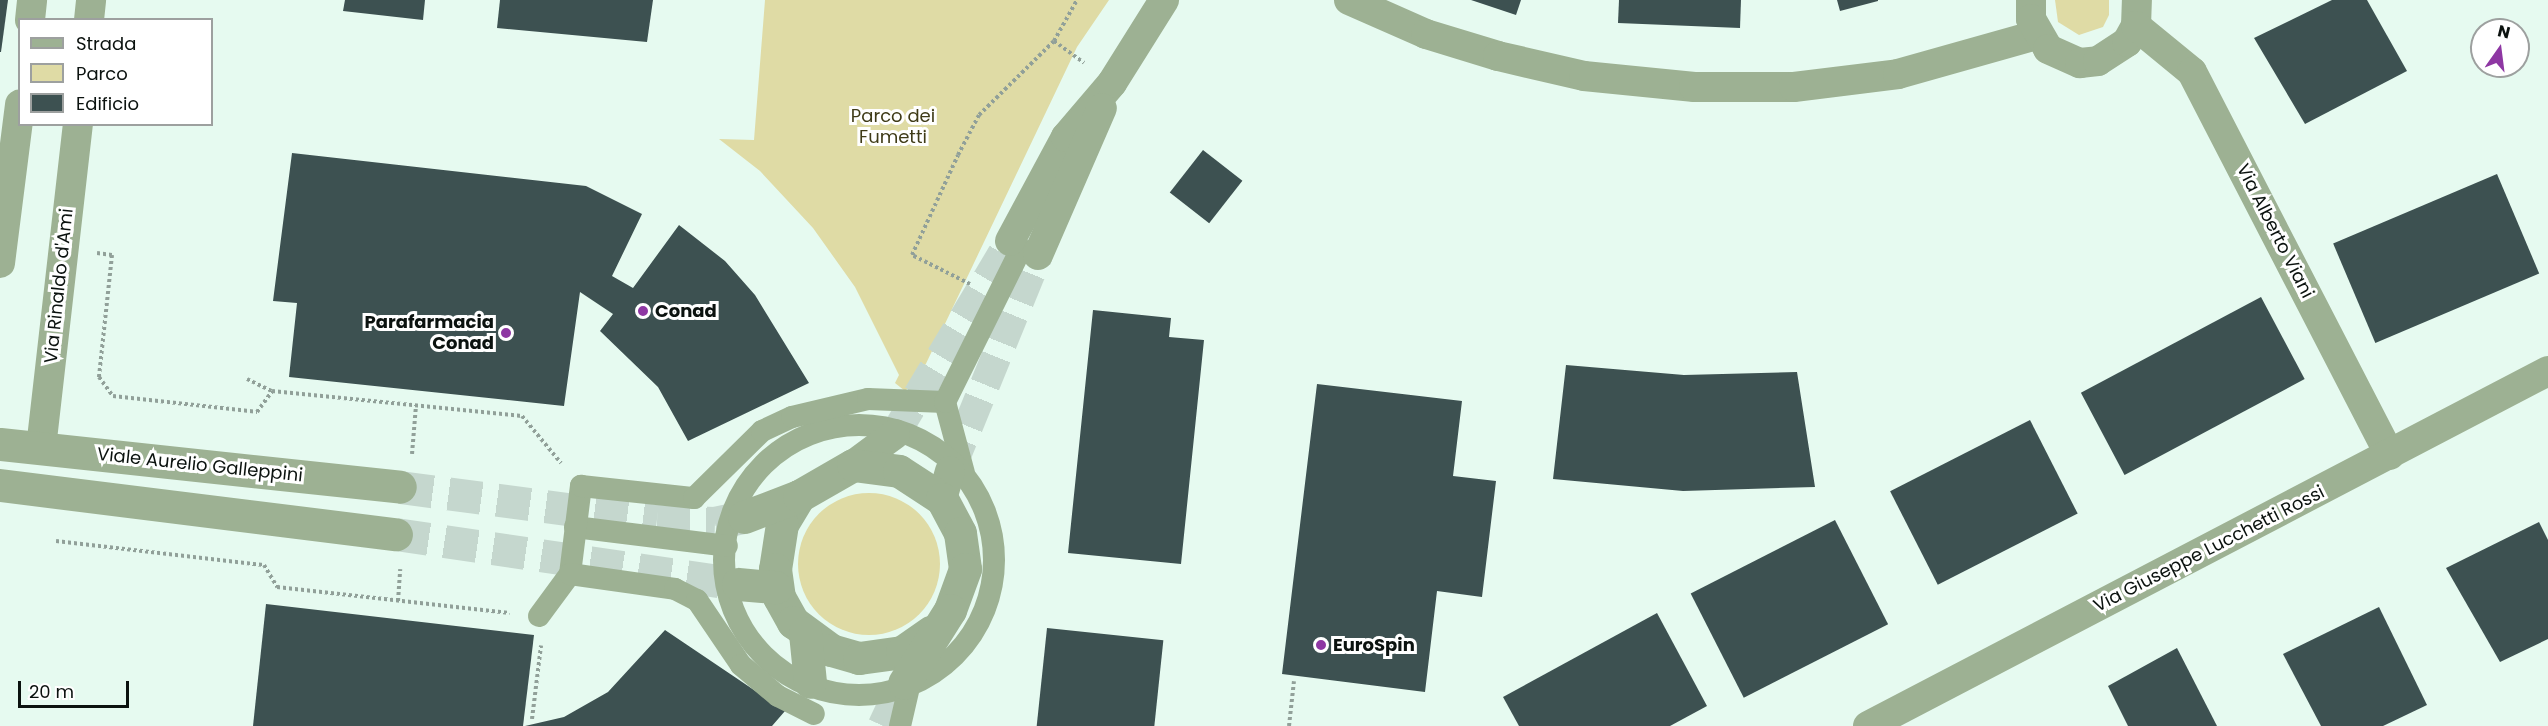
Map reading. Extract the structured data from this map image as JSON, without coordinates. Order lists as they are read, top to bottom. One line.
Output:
{"streets":{"street":["Via Alberto Viani","Via Rinaldo d'Ami","Viale Aurelio Galleppini","Via Giuseppe Lucchetti Rossi"]},"crossings":[["Via Alberto Viani","Via Giuseppe Lucchetti Rossi"],["Via Rinaldo d'Ami","Viale Aurelio Galleppini"]],"parks":["Parco dei Fumetti"],"places":["Conad","Parafarmacia Conad","EuroSpin"],"legend":["Strada","Parco","Edificio"],"scale_bar":"20 m","north":"top"}
